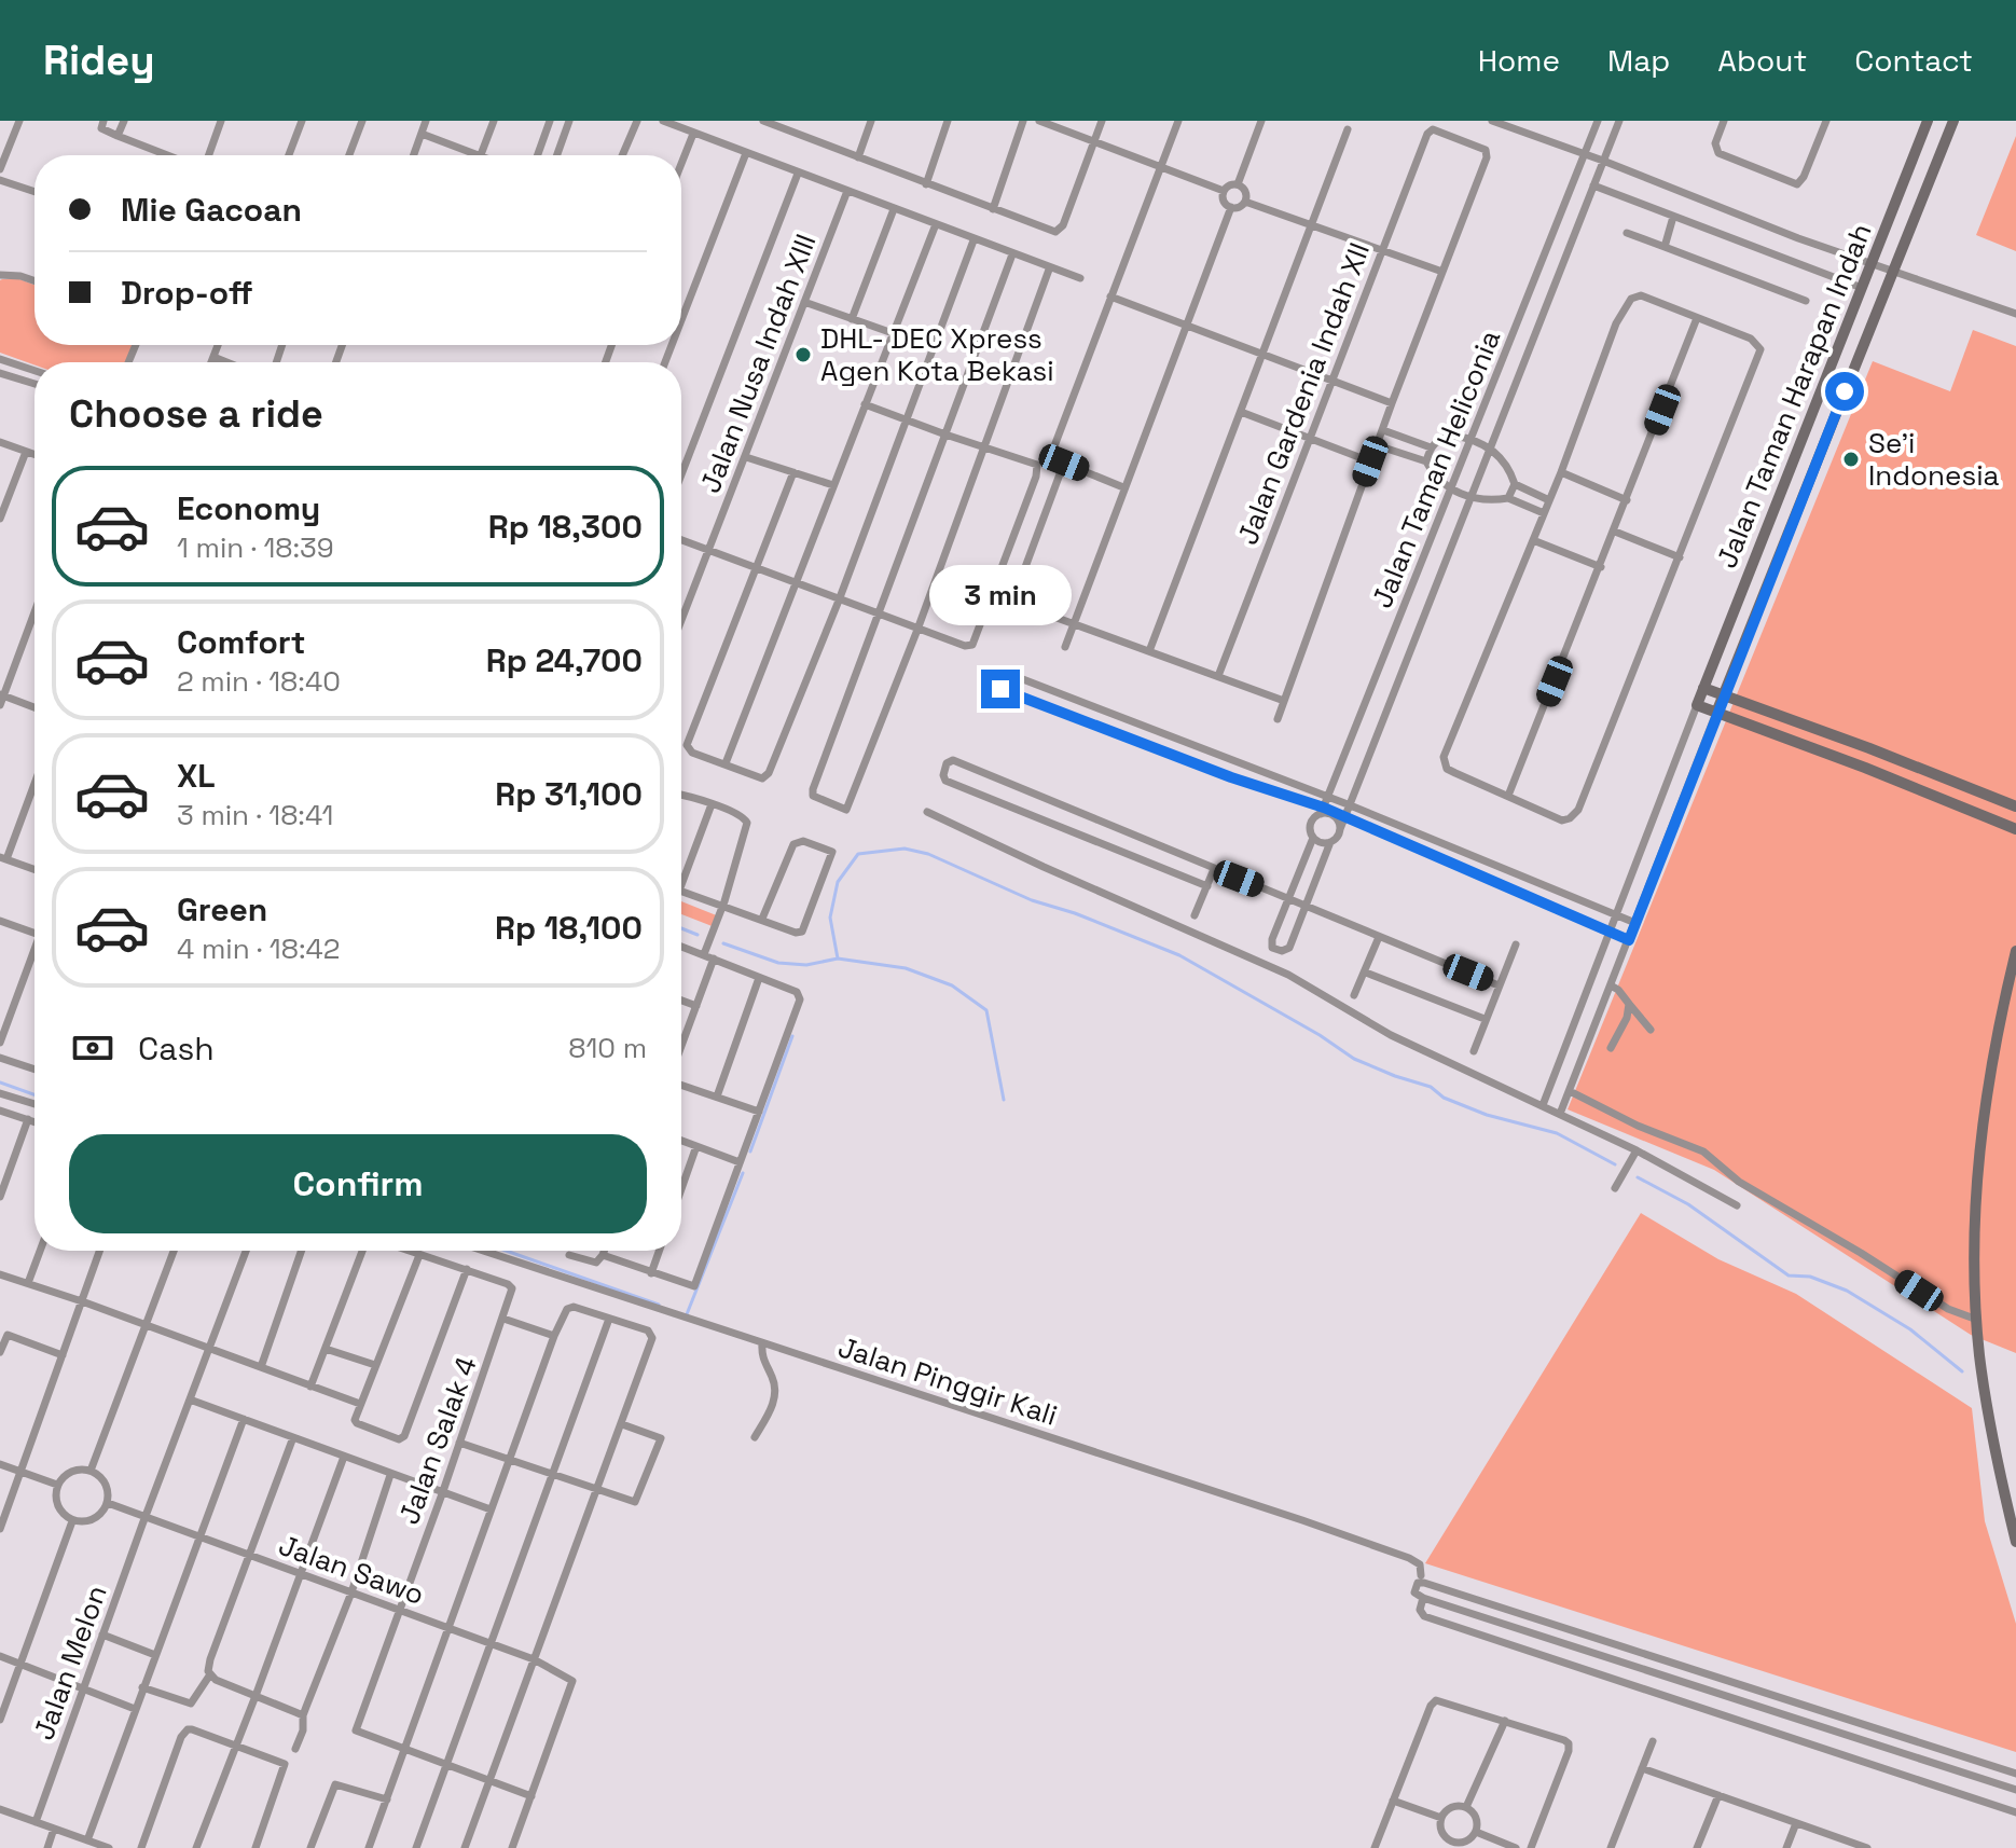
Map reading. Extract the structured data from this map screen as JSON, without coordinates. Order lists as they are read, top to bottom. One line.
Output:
{"streets":{"street":["Jalan Nusa Indah XIII","Jalan Gardenia Indah XII","Jalan Taman Harapan Indah","Jalan Taman Heliconia","Jalan Pinggir Kali","Jalan Salak 4","Jalan Sawo","Jalan Melon"]},"crossings":[["Jalan Salak 4","Jalan Sawo"],["Jalan Sawo","Jalan Melon"]],"places":["DHL- DEC Xpress Agen Kota Bekasi","Se'i Indonesia"],"page":{"header":"Ridey","nav":["Home","Map","About","Contact"],"banner":["Mie Gacoan","Drop-off"],"heading":"Choose a ride","list":[{"name":"Economy","note":"1 min · 18:39","value":"Rp 18,300"},{"name":"Comfort","note":"2 min · 18:40","value":"Rp 24,700"},{"name":"XL","note":"3 min · 18:41","value":"Rp 31,100"},{"name":"Green","note":"4 min · 18:42","value":"Rp 18,100"}],"bubble":"3 min","pay":["Cash","810 m"],"buttons":"Confirm"}}
